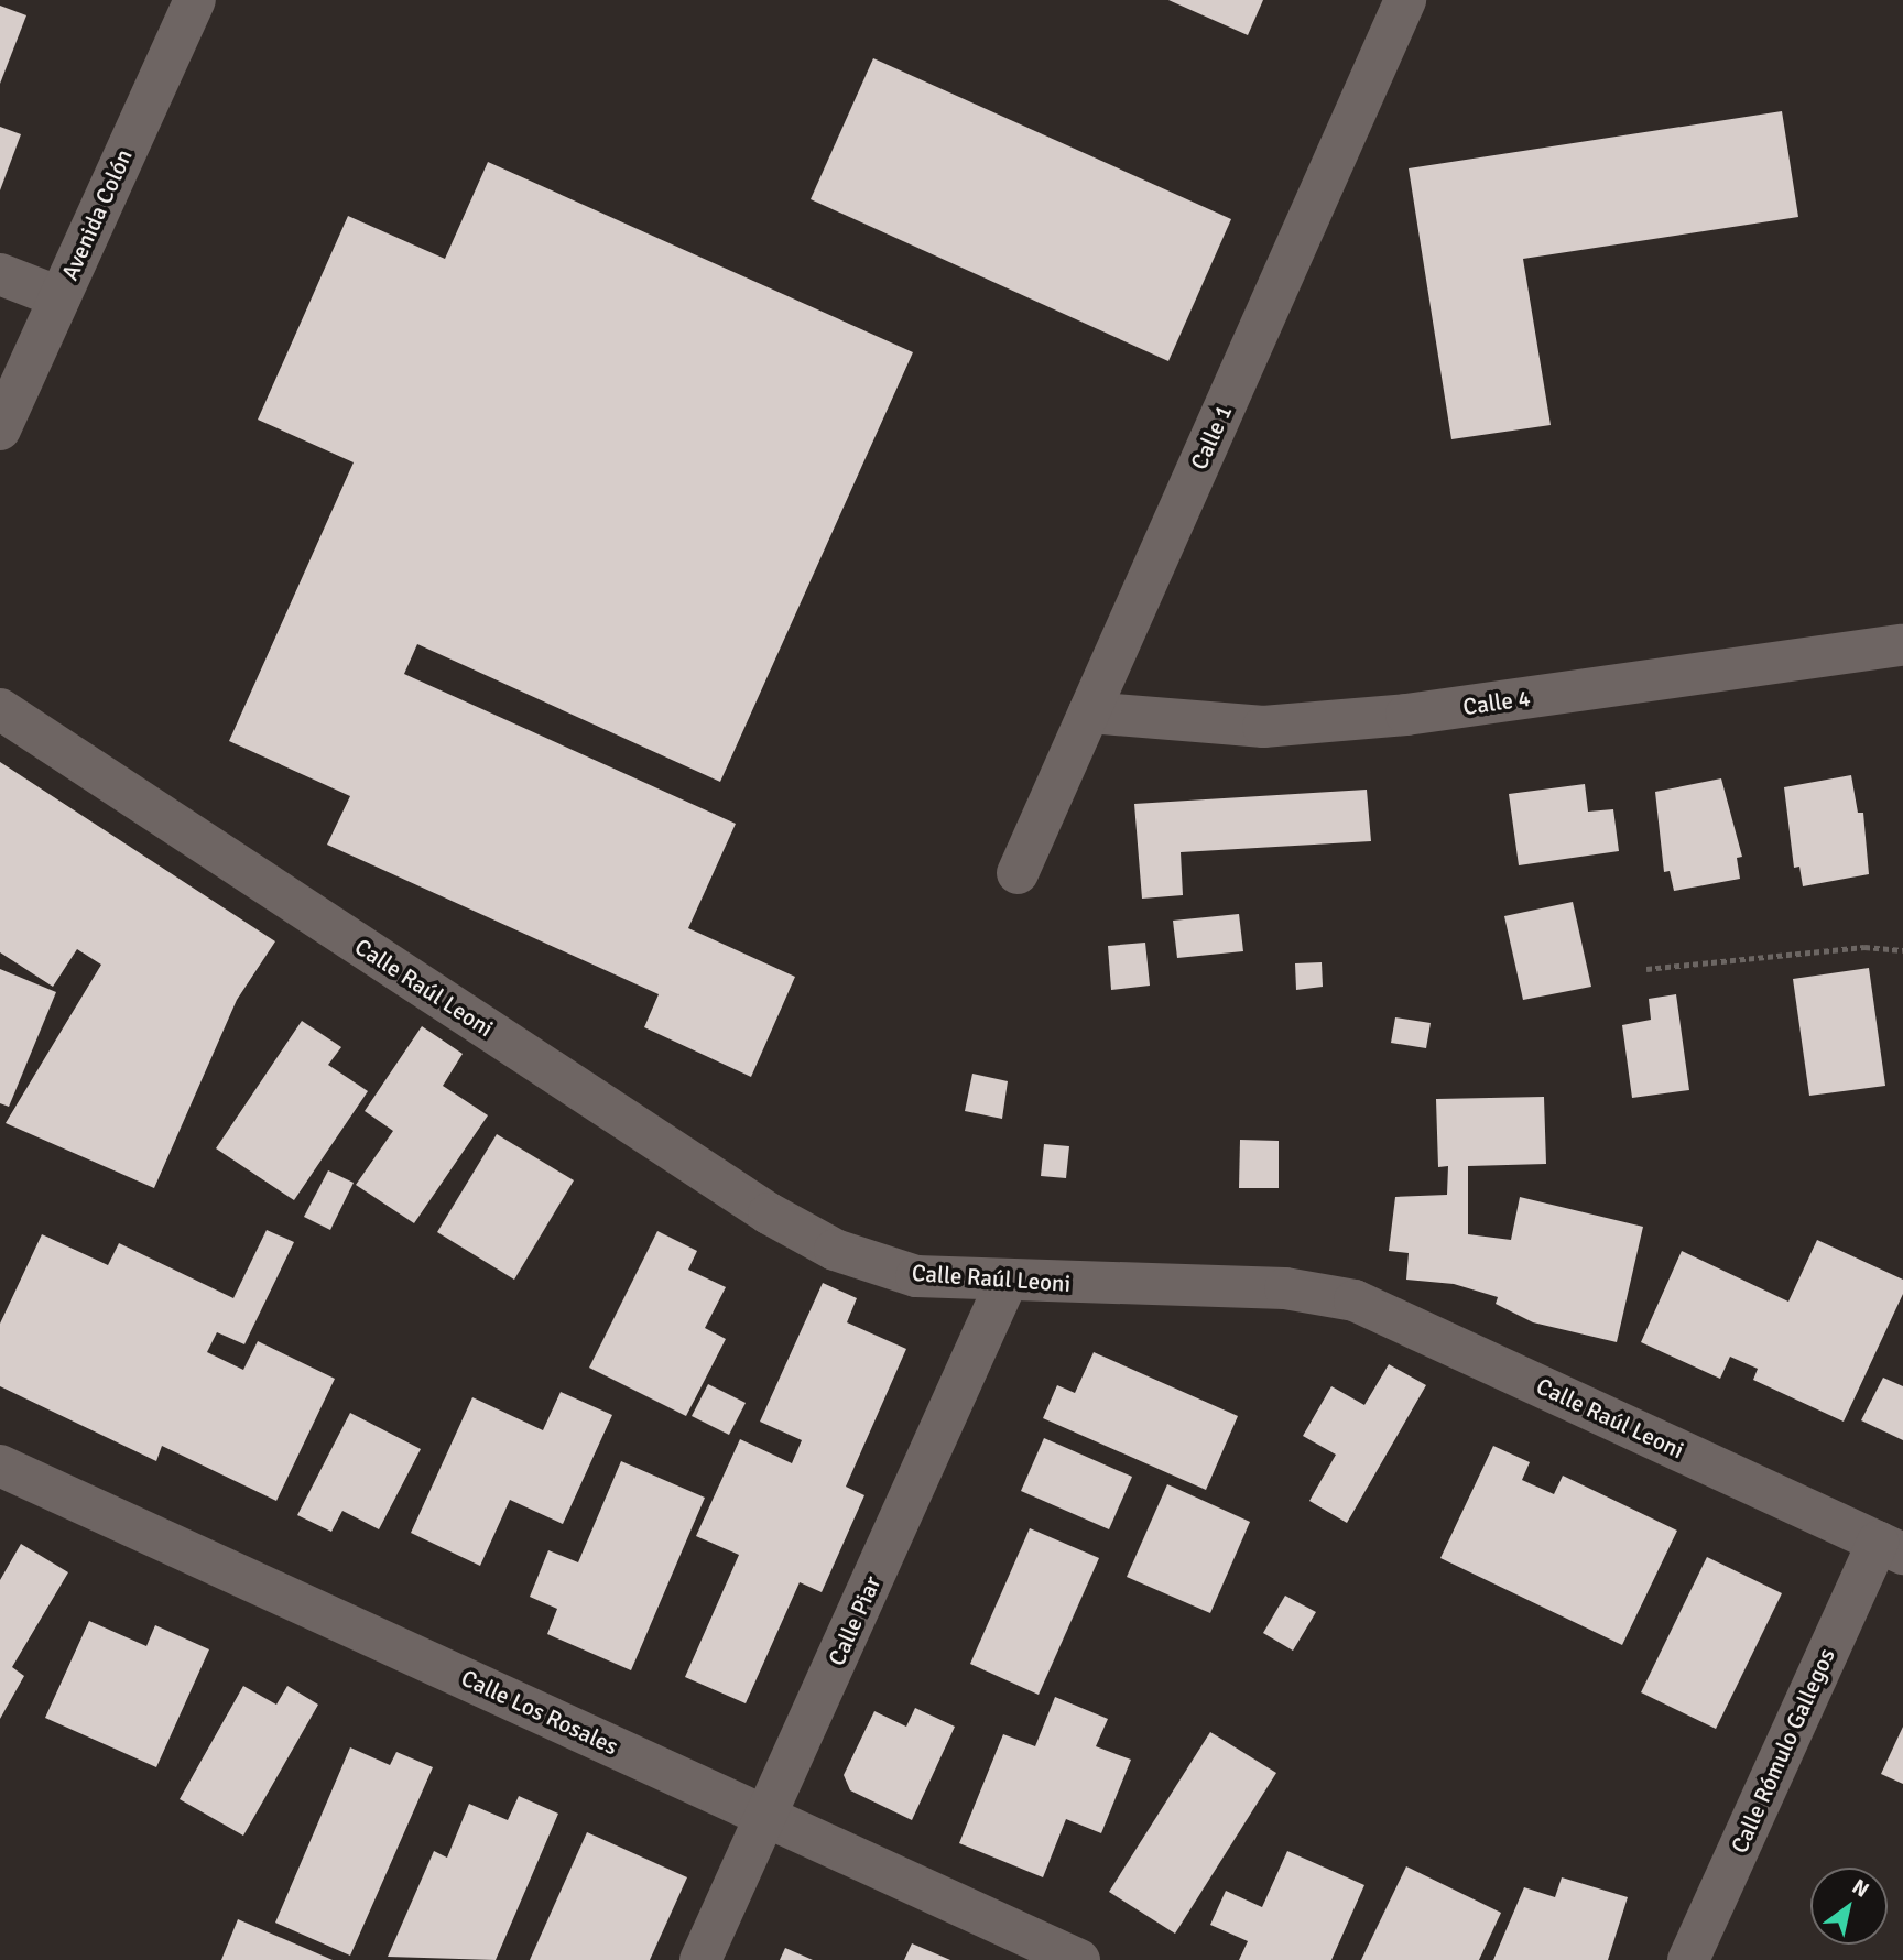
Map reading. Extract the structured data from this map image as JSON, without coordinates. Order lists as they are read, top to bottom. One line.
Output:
{"streets":{"street":["Avenida Colón","Calle 1","Calle 4","Calle Raúl Leoni","Calle Piar","Calle Los Rosales","Calle Rómulo Gallegos"]},"crossings":[["Calle 1","Calle 4"],["Calle Raúl Leoni","Calle Piar"],["Calle Raúl Leoni","Calle Rómulo Gallegos"],["Calle Piar","Calle Los Rosales"]],"north":"top right"}
